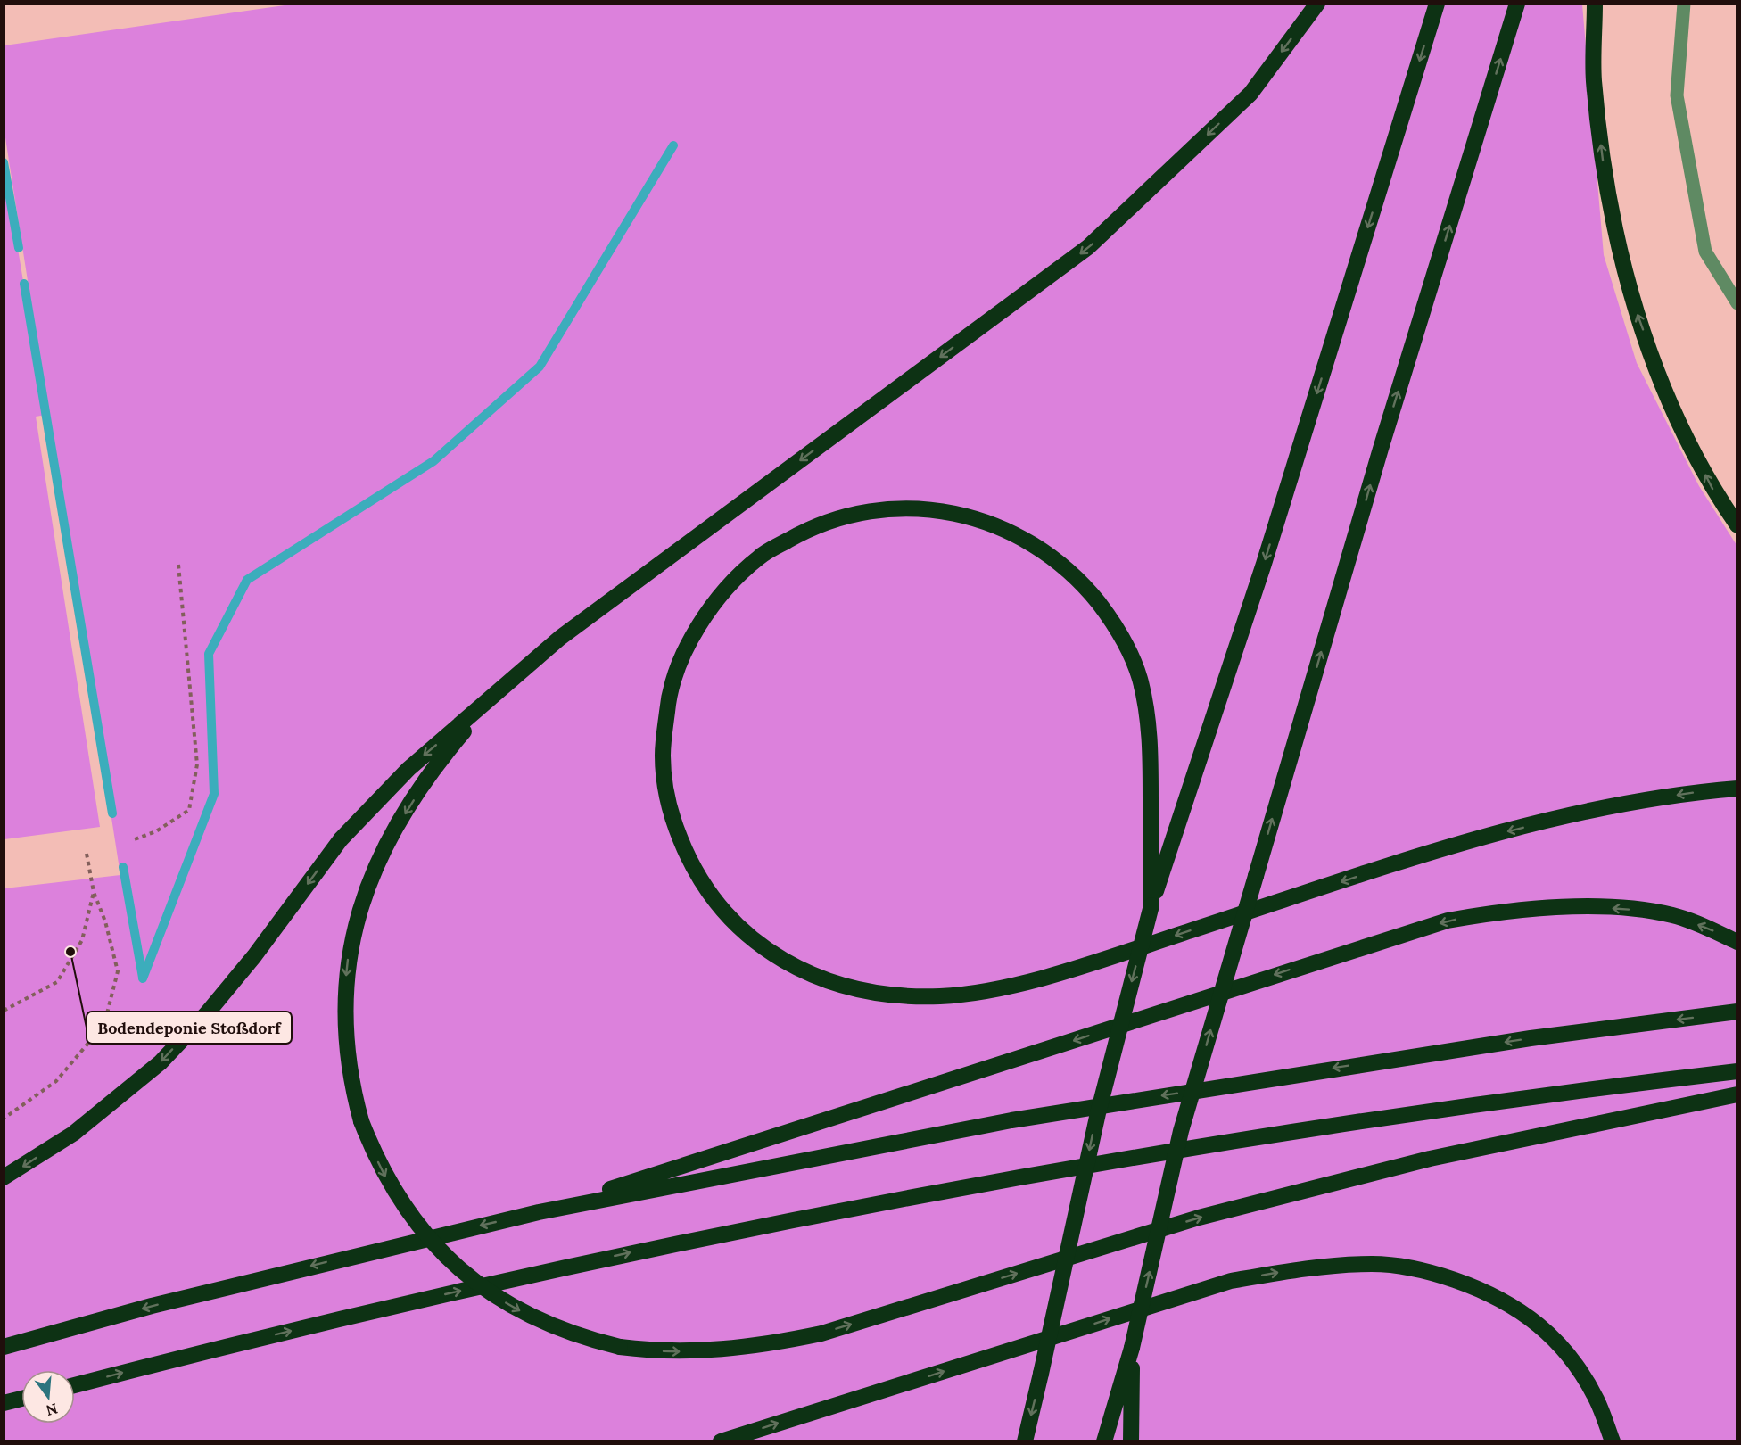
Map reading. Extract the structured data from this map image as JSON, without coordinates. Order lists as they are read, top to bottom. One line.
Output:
{"places":["Bodendeponie Stoßdorf"],"north":"bottom"}
